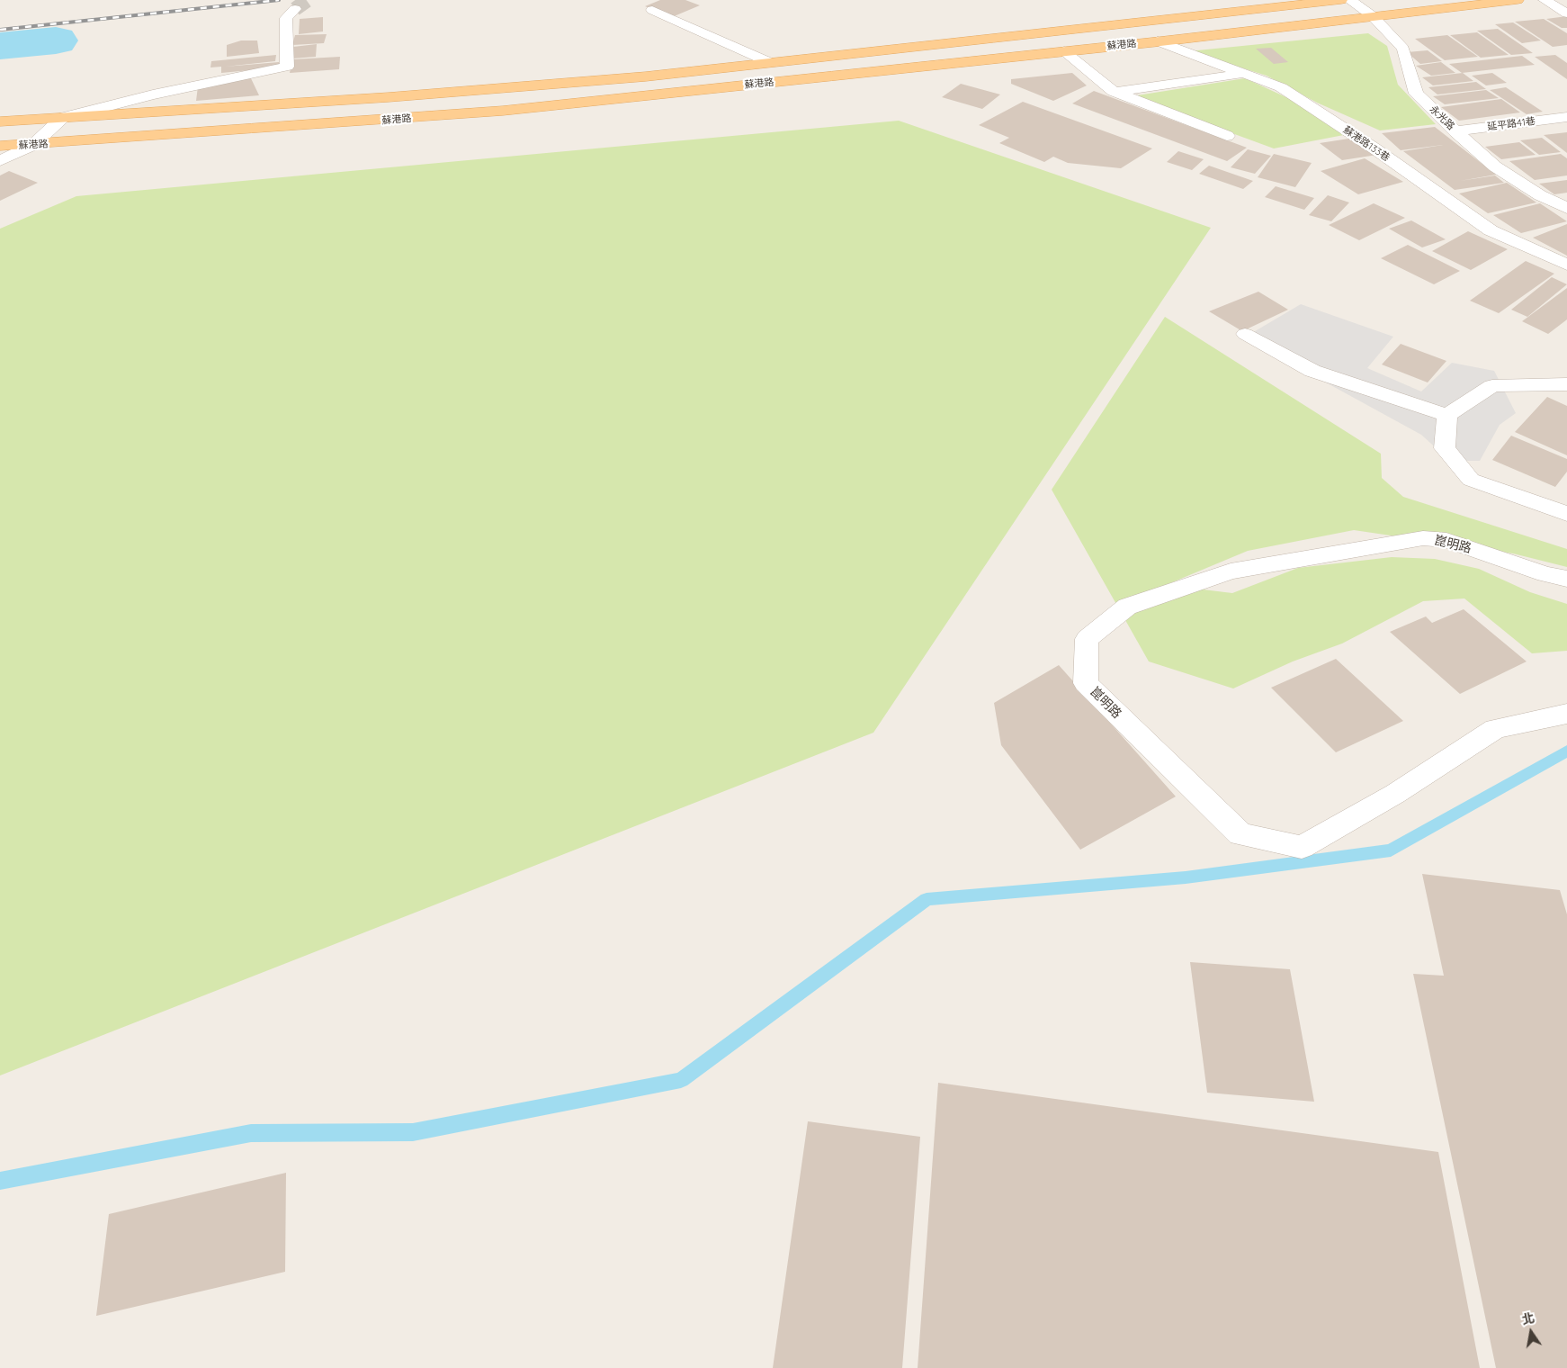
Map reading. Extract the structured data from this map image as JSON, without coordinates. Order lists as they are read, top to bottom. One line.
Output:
{"streets":{"main road":["蘇港路"],"street":["永光路","延平路41巷","蘇港路133巷","崑明路"]},"crossings":[["蘇港路","永光路"],["蘇港路","蘇港路133巷"],["永光路","延平路41巷"]],"north":"top"}
